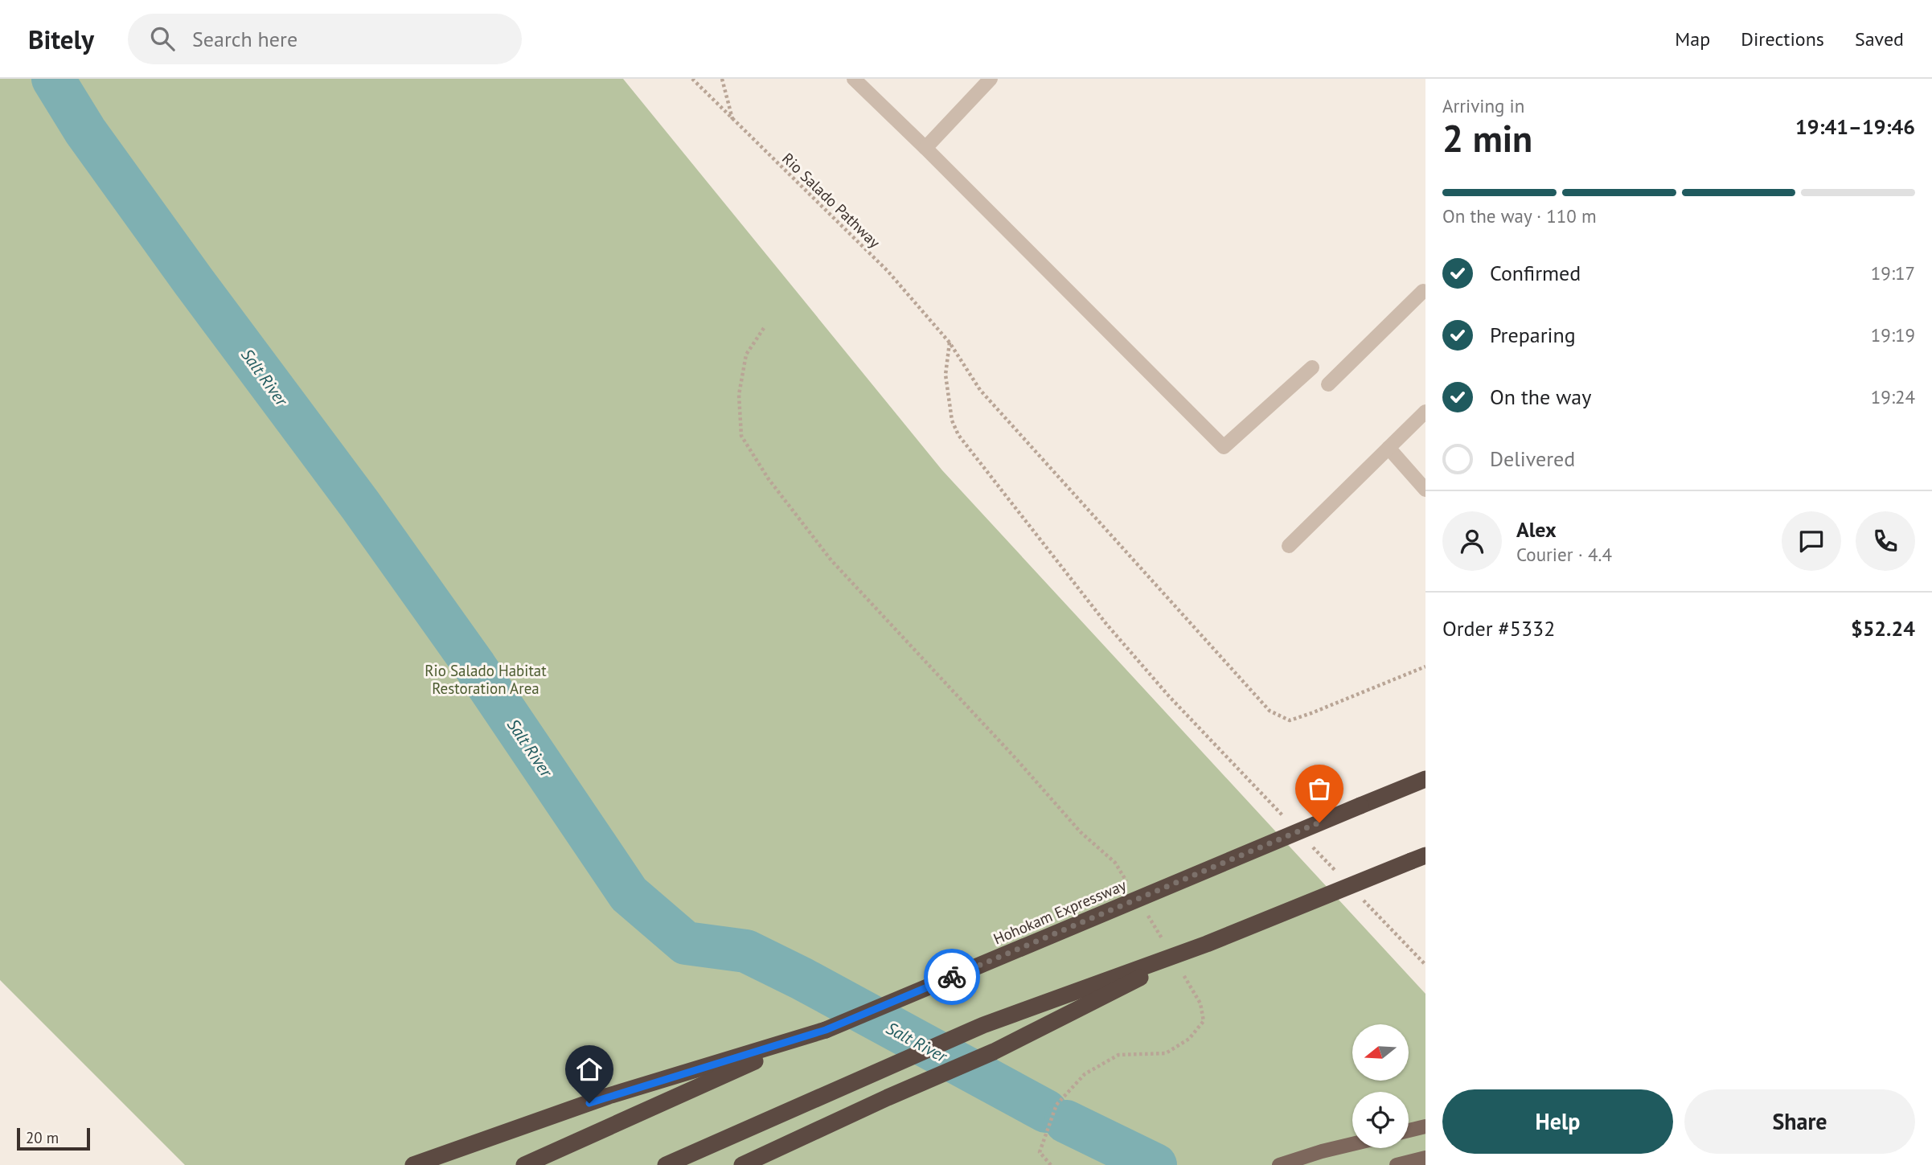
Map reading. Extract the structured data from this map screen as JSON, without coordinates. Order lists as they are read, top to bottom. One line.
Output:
{"streets":{"highway":["Hohokam Expressway"],"path":["Rio Salado Pathway"]},"water":["Salt River"],"parks":["Rio Salado Habitat Restoration Area"],"scale_bar":"20 m","north":"left","page":{"header":"Bitely","search":"Search here","nav":["Map","Directions","Saved"],"heading":["2 min","Arriving in","19:41–19:46"],"panel":["Alex","Courier · 4.4","Order #5332","$52.24"],"bar":"On the way · 110 m","list":[["Confirmed","19:17"],["Preparing","19:19"],["On the way","19:24"],"Delivered"],"buttons":["Help","Share"],"scale":"20 m"}}
